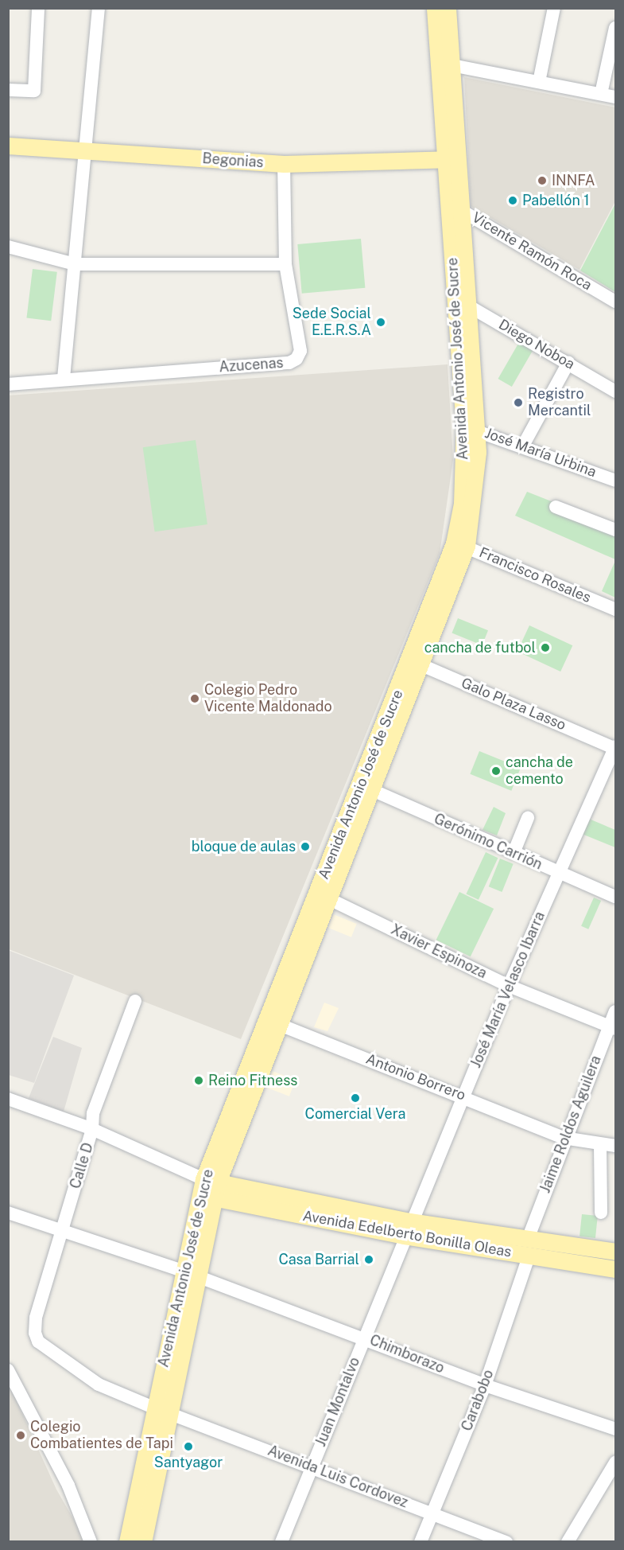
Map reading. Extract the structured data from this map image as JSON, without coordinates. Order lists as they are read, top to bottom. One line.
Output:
{"streets":{"main road":["Begonias","Avenida Antonio José de Sucre","Avenida Edelberto Bonilla Oleas"],"street":["Vicente Ramón Roca","Diego Noboa","Azucenas","José María Urbina","Francisco Rosales","Galo Plaza Lasso","Gerónimo Carrión","Xavier Espinoza","José María Velasco Ibarra","Antonio Borrero","Jaime Roldos Aguilera","Calle D","Chimborazo","Carabobo","Juan Montalvo","Avenida Luis Cordovez"]},"crossings":[["Begonias","Avenida Antonio José de Sucre"],["Begonias","Azucenas"],["Vicente Ramón Roca","Avenida Antonio José de Sucre"],["Diego Noboa","Avenida Antonio José de Sucre"],["Avenida Antonio José de Sucre","José María Urbina"],["Avenida Antonio José de Sucre","Francisco Rosales"],["Avenida Antonio José de Sucre","Galo Plaza Lasso"],["Avenida Antonio José de Sucre","Gerónimo Carrión"],["Avenida Antonio José de Sucre","Xavier Espinoza"],["Avenida Antonio José de Sucre","Antonio Borrero"],["Avenida Antonio José de Sucre","Avenida Edelberto Bonilla Oleas"],["Avenida Antonio José de Sucre","Chimborazo"],["Avenida Antonio José de Sucre","Avenida Luis Cordovez"],["Galo Plaza Lasso","José María Velasco Ibarra"],["Gerónimo Carrión","José María Velasco Ibarra"],["Xavier Espinoza","José María Velasco Ibarra"],["Xavier Espinoza","Jaime Roldos Aguilera"],["José María Velasco Ibarra","Antonio Borrero"],["José María Velasco Ibarra","Avenida Edelberto Bonilla Oleas"],["José María Velasco Ibarra","Juan Montalvo"],["Antonio Borrero","Jaime Roldos Aguilera"],["Jaime Roldos Aguilera","Avenida Edelberto Bonilla Oleas"],["Calle D","Chimborazo"],["Calle D","Avenida Luis Cordovez"],["Avenida Edelberto Bonilla Oleas","Carabobo"],["Avenida Edelberto Bonilla Oleas","Juan Montalvo"],["Chimborazo","Carabobo"],["Chimborazo","Juan Montalvo"],["Carabobo","Avenida Luis Cordovez"],["Juan Montalvo","Avenida Luis Cordovez"]],"places":["INNFA","Pabellón 1","Sede Social E.E.R.S.A","Registro Mercantil","cancha de futbol","Colegio Pedro Vicente Maldonado","cancha de cemento","bloque de aulas","Reino Fitness","Comercial Vera","Casa Barrial","Colegio Combatientes de Tapi","Santyagor"]}
